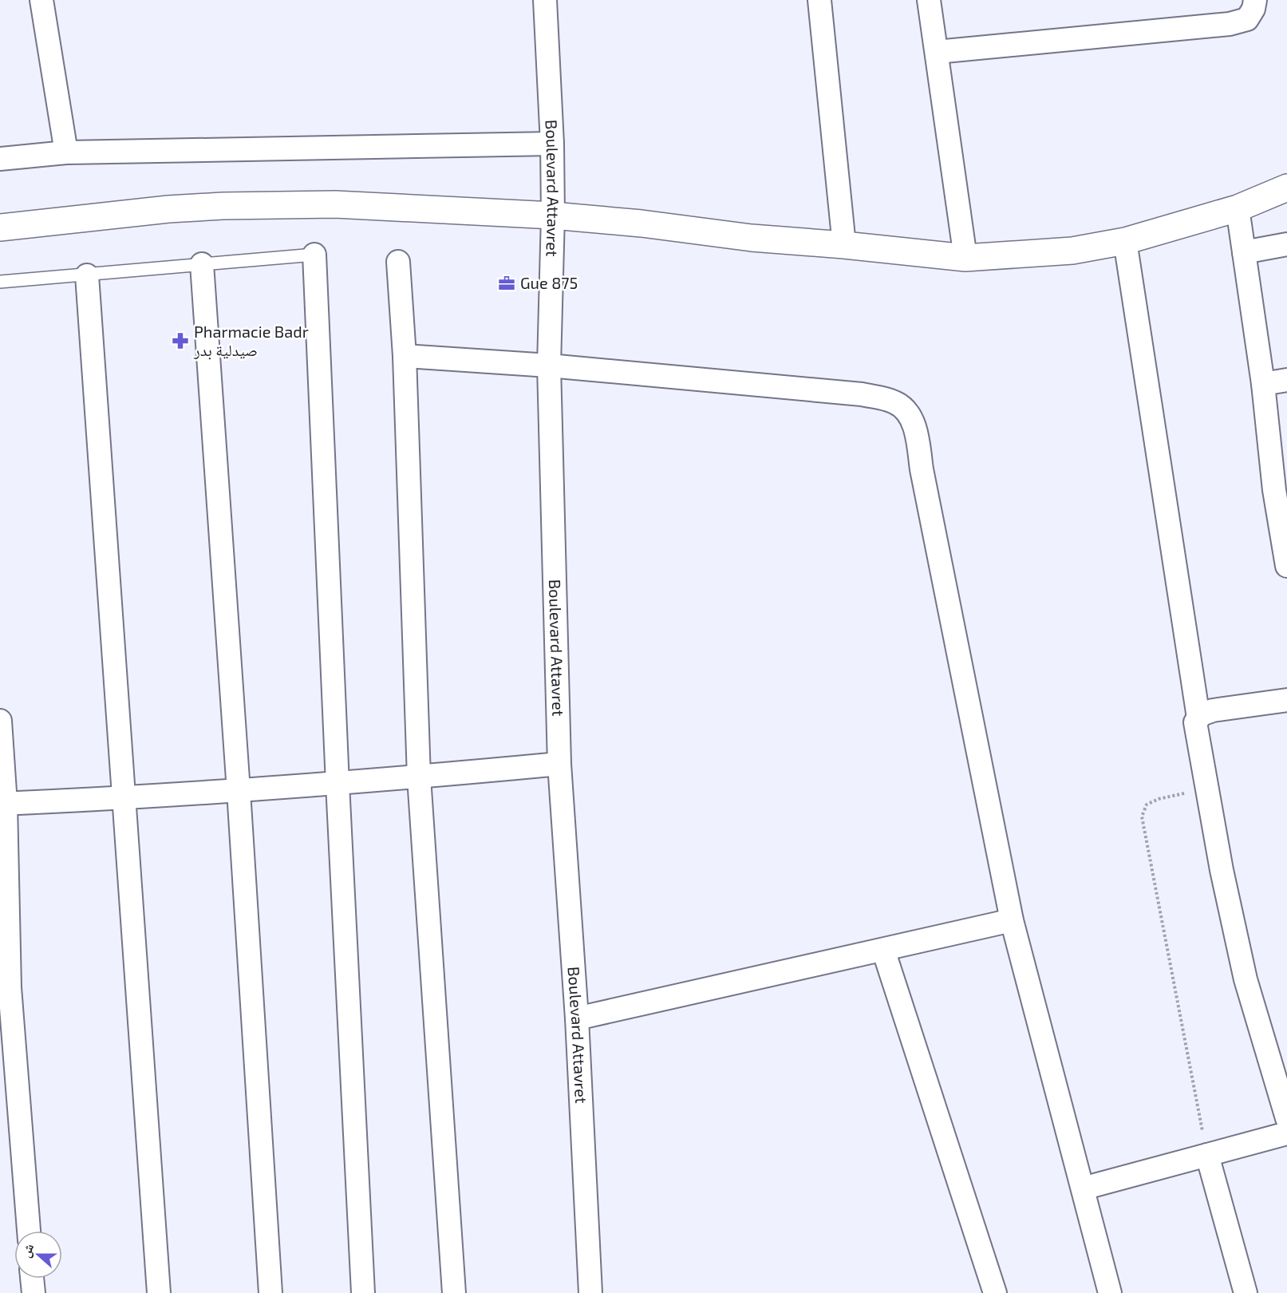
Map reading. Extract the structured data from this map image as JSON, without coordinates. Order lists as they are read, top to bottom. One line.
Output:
{"streets":{"street":["Boulevard Attavret"]},"places":{"office":["Gue 875"],"pharmacy":["Pharmacie Badr صيدلية بدر"]},"north":"left"}
